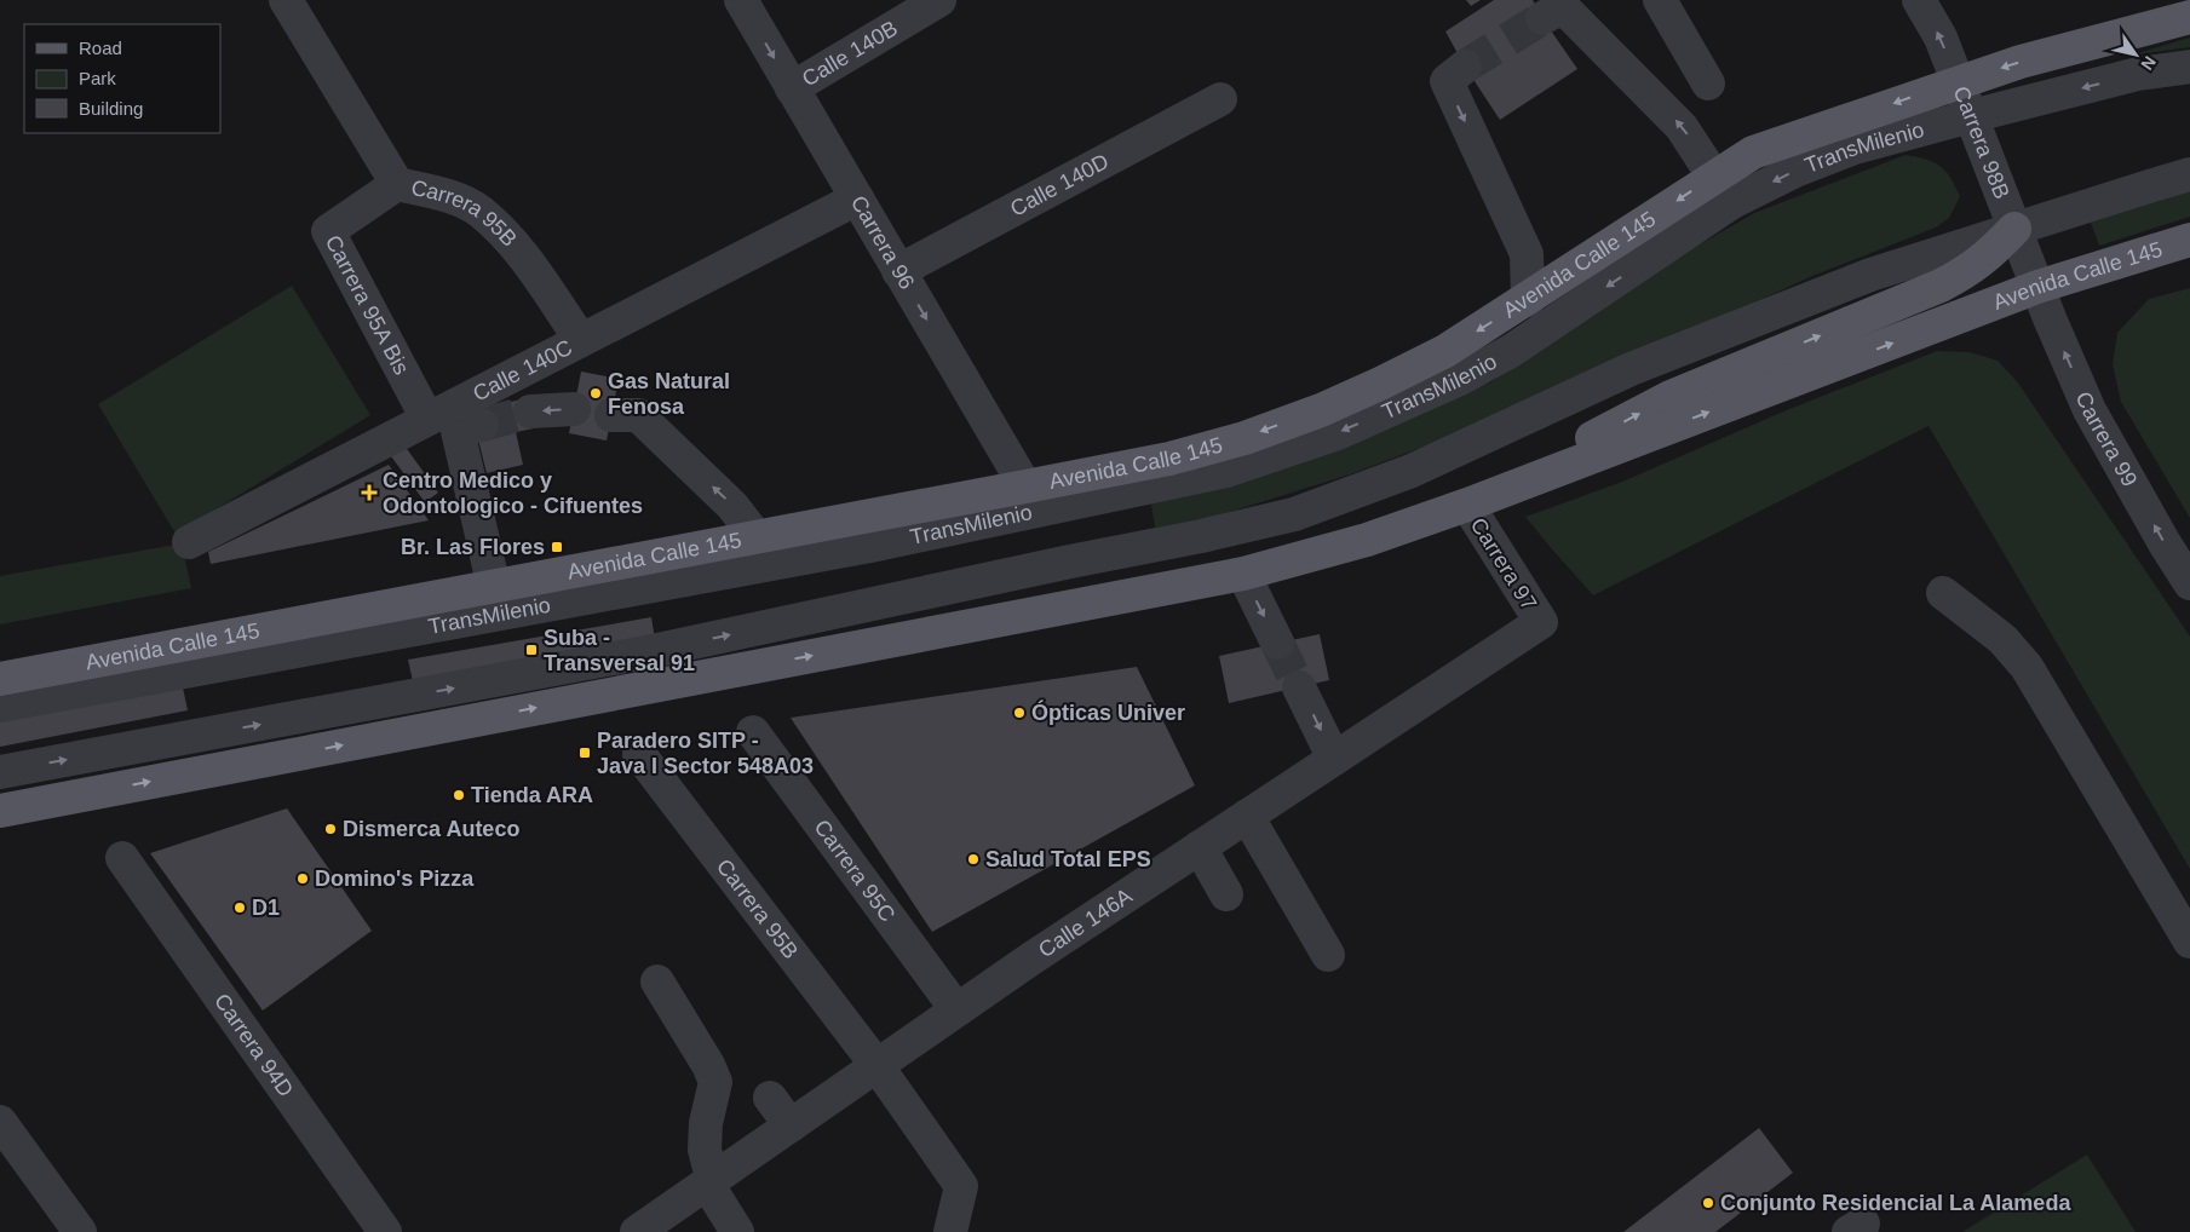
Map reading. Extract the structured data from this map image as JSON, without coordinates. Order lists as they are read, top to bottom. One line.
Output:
{"streets":{"main road":["Avenida Calle 145"],"street":["Calle 140B","Carrera 98B","TransMilenio","Calle 140D","Carrera 95B","Carrera 96","Carrera 95A Bis","Calle 140C","Carrera 99","Carrera 97","Carrera 95C","Calle 146A","Carrera 94D"]},"crossings":[["Calle 140B","Carrera 96"],["Carrera 98B","TransMilenio"],["Carrera 98B","Avenida Calle 145"],["Carrera 98B","Carrera 99"],["Calle 140D","Carrera 96"],["Carrera 95B","Carrera 95A Bis"],["Carrera 95B","Calle 140C"],["Carrera 95B","Calle 146A"],["Carrera 96","Avenida Calle 145"],["Carrera 96","Calle 140C"],["Avenida Calle 145","Carrera 99"],["Avenida Calle 145","Carrera 97"],["Carrera 95A Bis","Calle 140C"],["Carrera 97","Calle 146A"],["Carrera 95C","Calle 146A"]],"places":{"other":["Gas Natural Fenosa","Ópticas Univer","Tienda ARA","Dismerca Auteco","Salud Total EPS","Domino's Pizza","D1","Conjunto Residencial La Alameda"],"health":["Centro Medico y Odontologico - Cifuentes"],"transit":["Br. Las Flores","Suba - Transversal 91","Paradero SITP - Java I Sector 548A03"]},"legend":["Road","Park","Building"],"north":"bottom right"}
